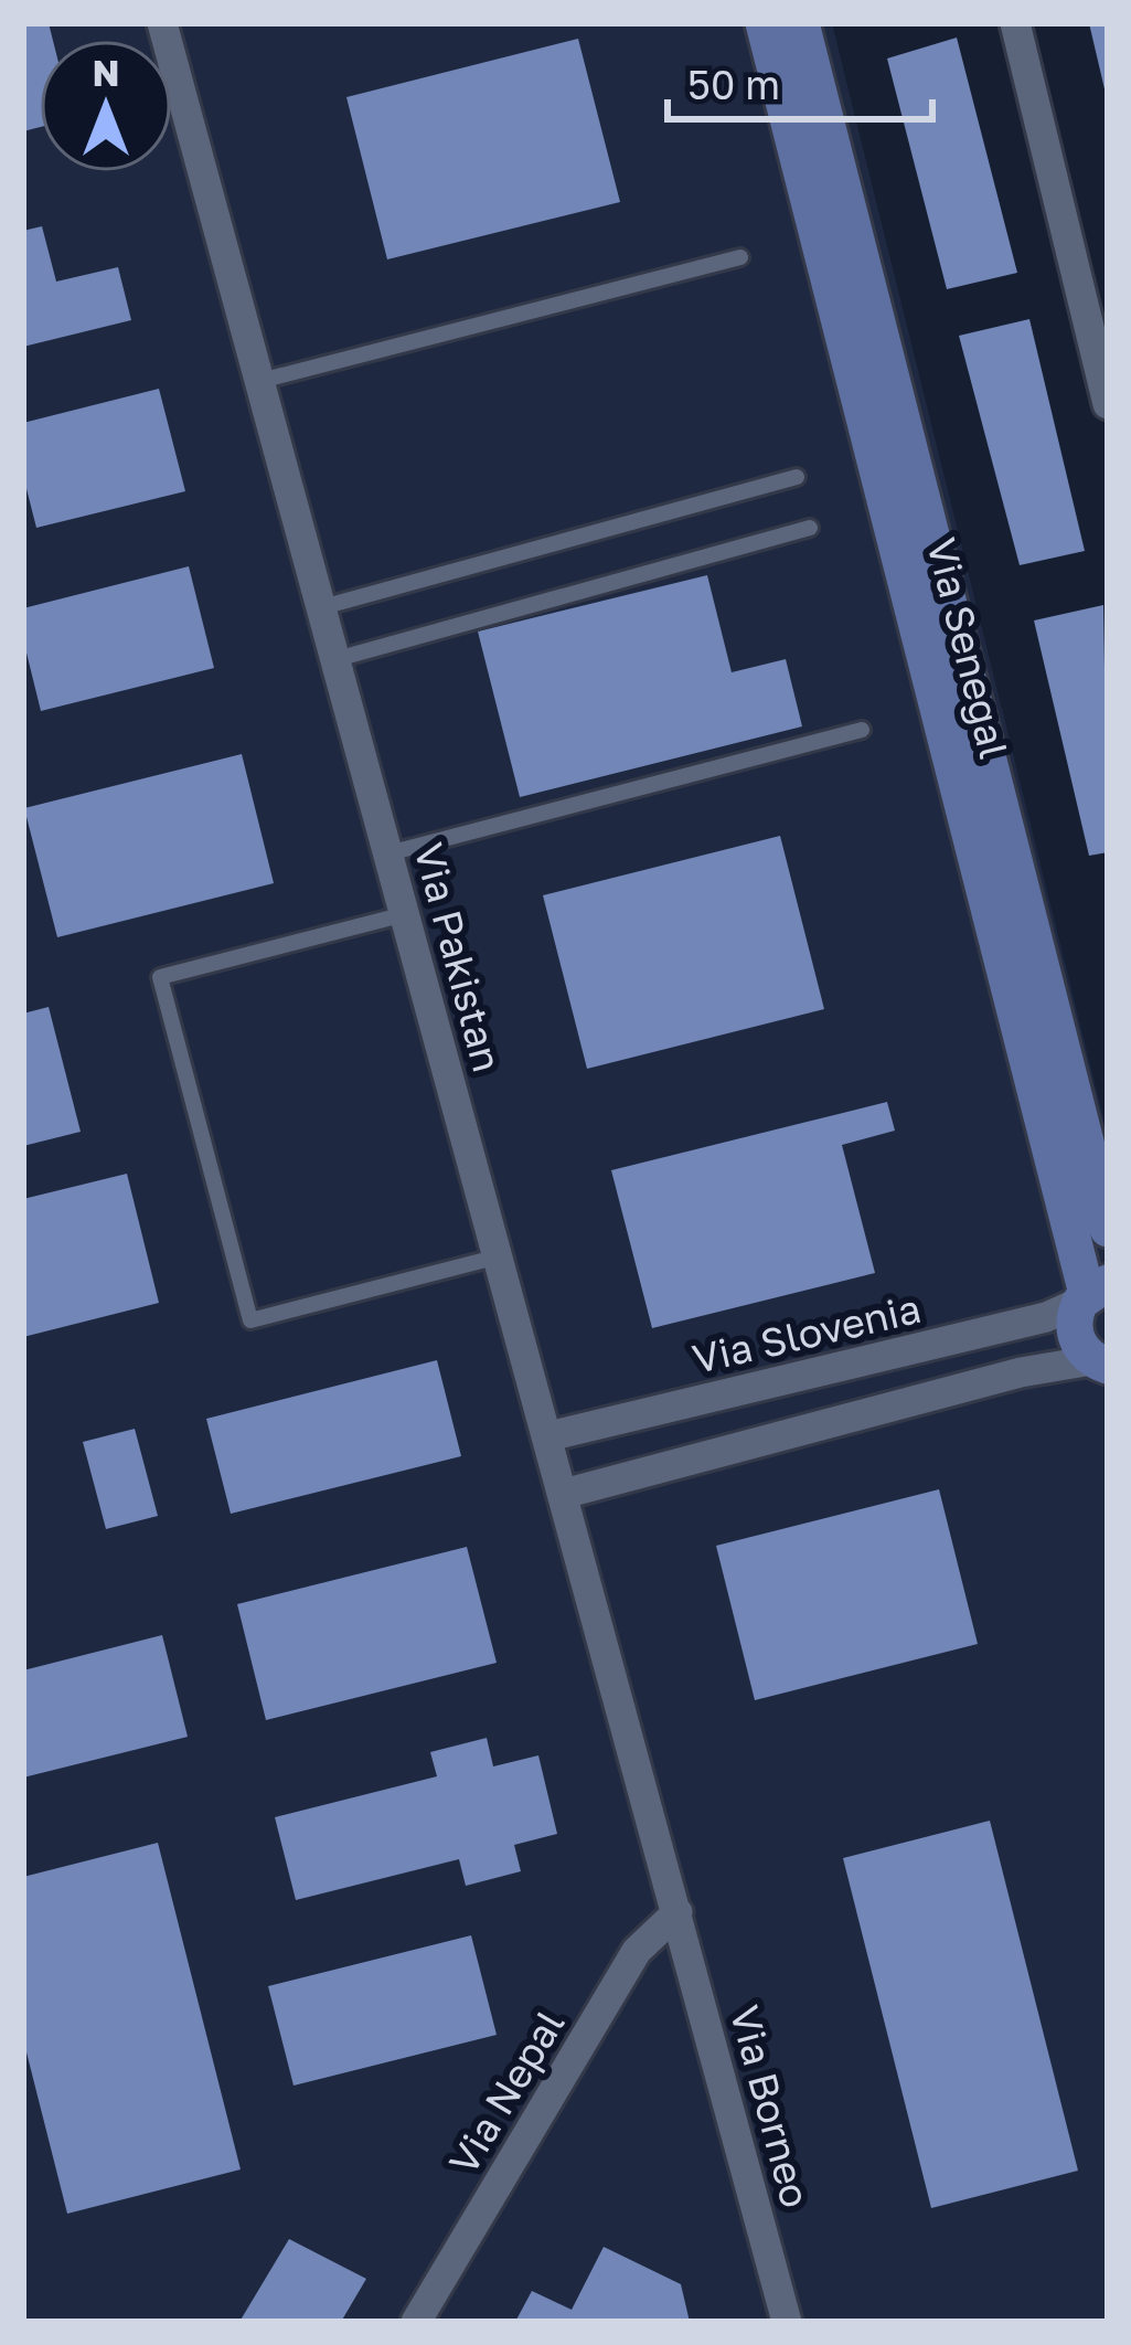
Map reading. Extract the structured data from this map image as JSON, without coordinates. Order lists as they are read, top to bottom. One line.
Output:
{"streets":{"main road":["Via Senegal"],"street":["Via Pakistan","Via Slovenia","Via Nepal","Via Borneo"]},"crossings":[["Via Senegal","Via Slovenia"],["Via Pakistan","Via Slovenia"],["Via Pakistan","Via Nepal"],["Via Pakistan","Via Borneo"],["Via Nepal","Via Borneo"]],"scale_bar":"50 m","north":"top"}
